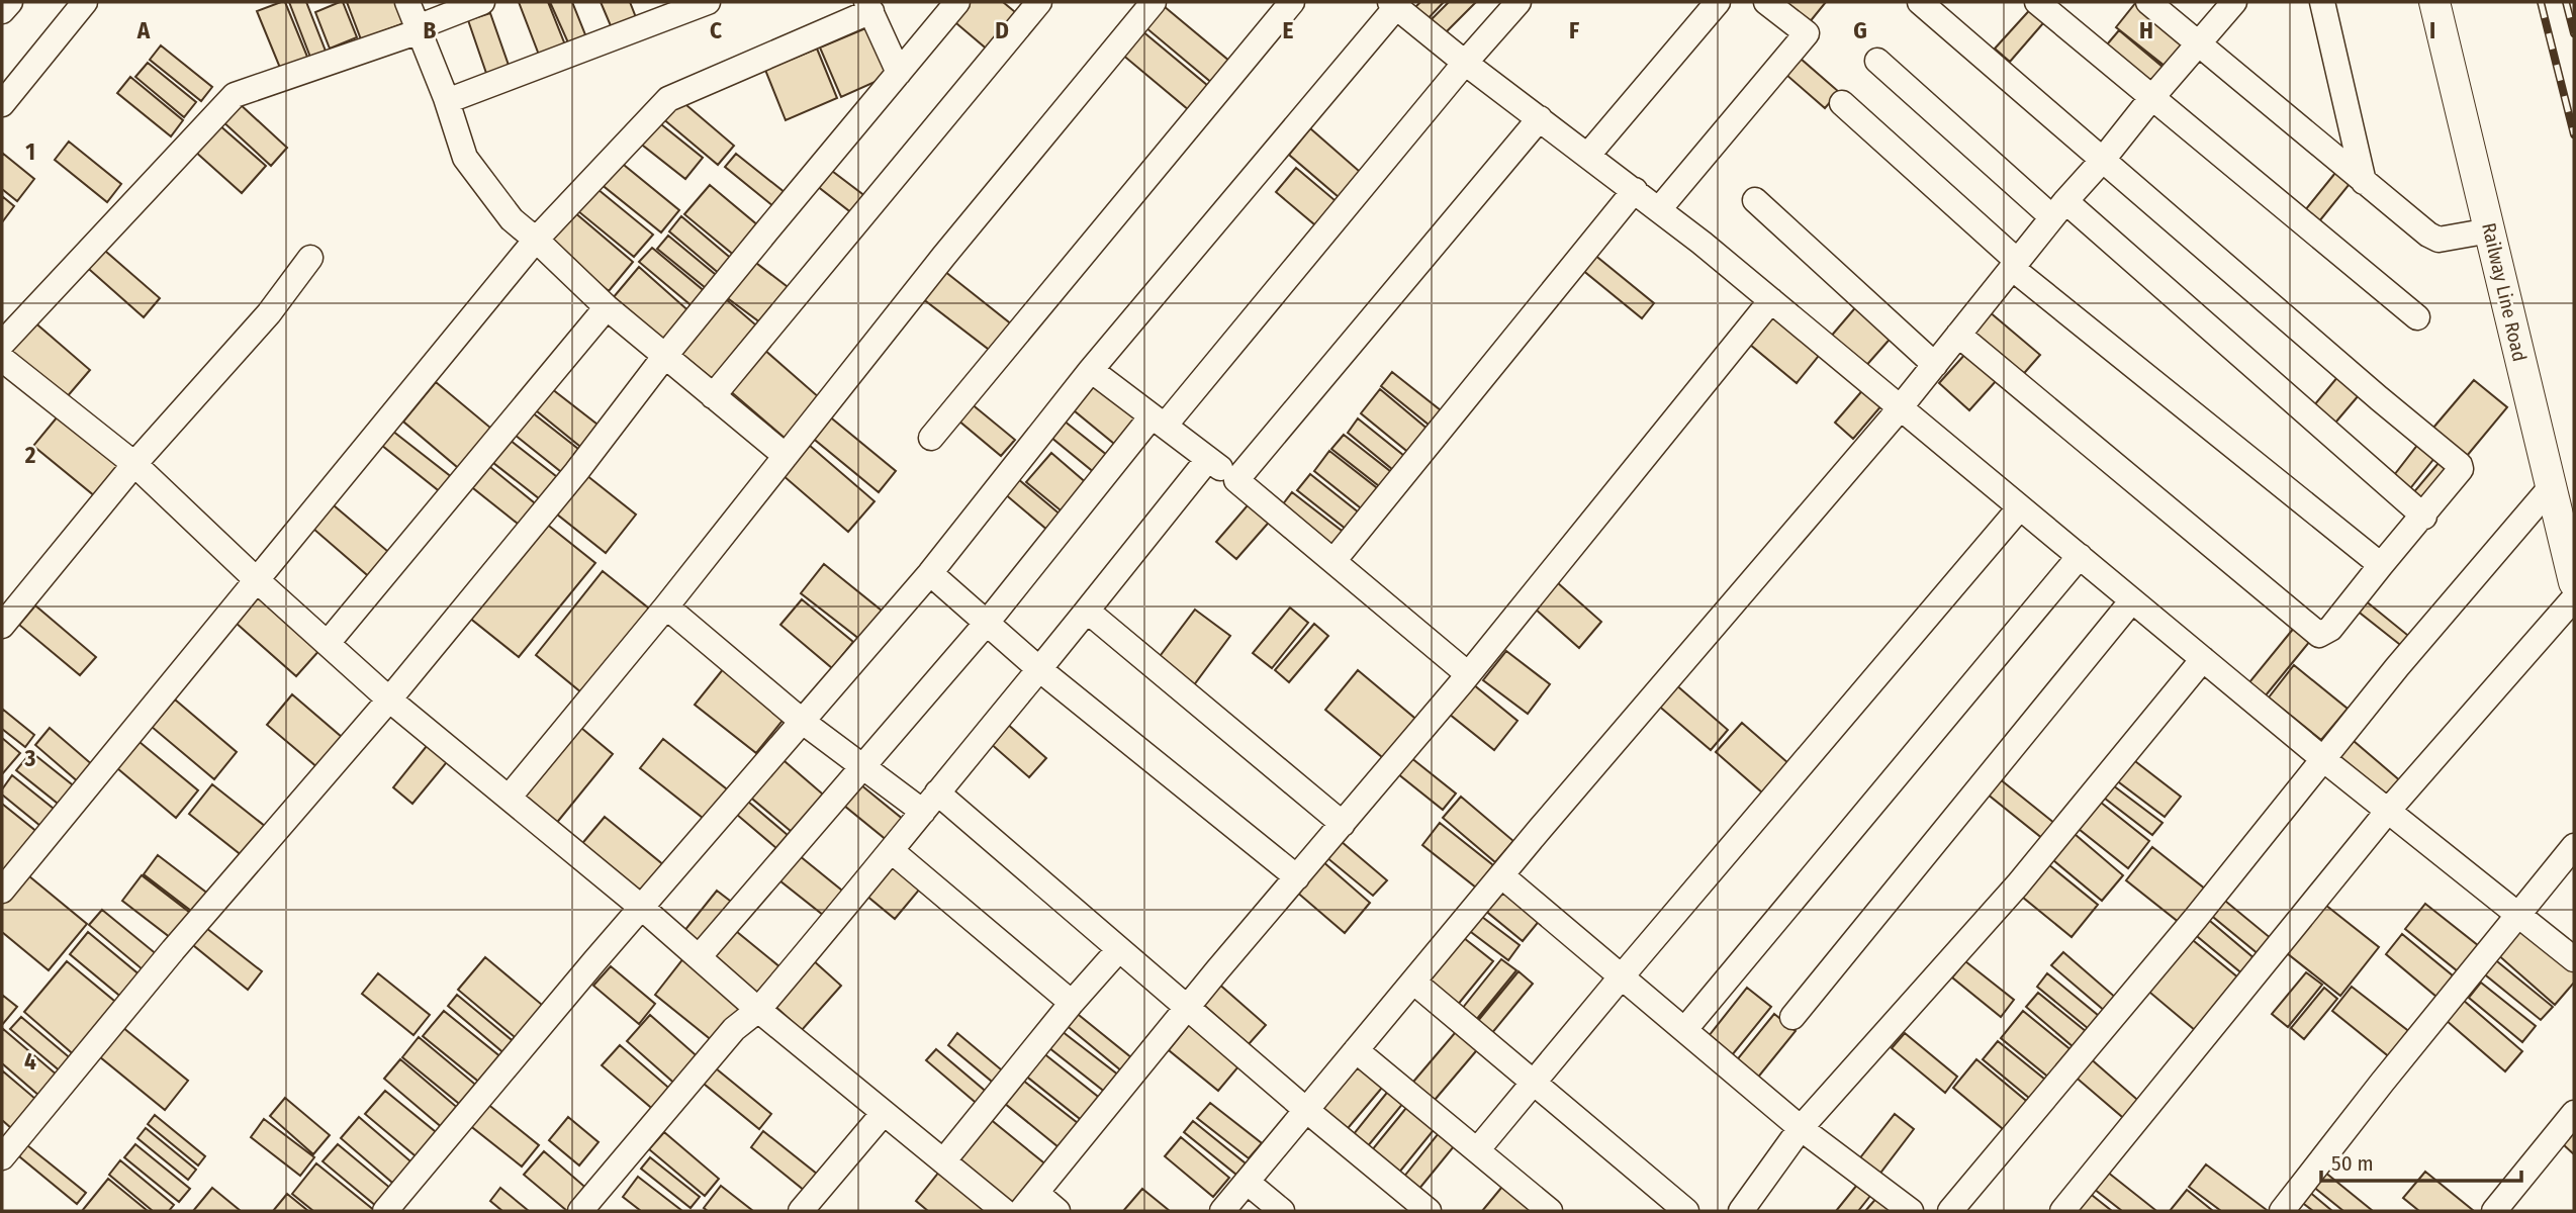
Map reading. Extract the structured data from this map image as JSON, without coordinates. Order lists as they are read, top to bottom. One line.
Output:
{"streets":{"street":["Railway Line Road"]},"scale_bar":"50 m","grid":{"columns":["A","B","C","D","E","F","G","H","I"],"rows":["1","2","3","4"]}}
